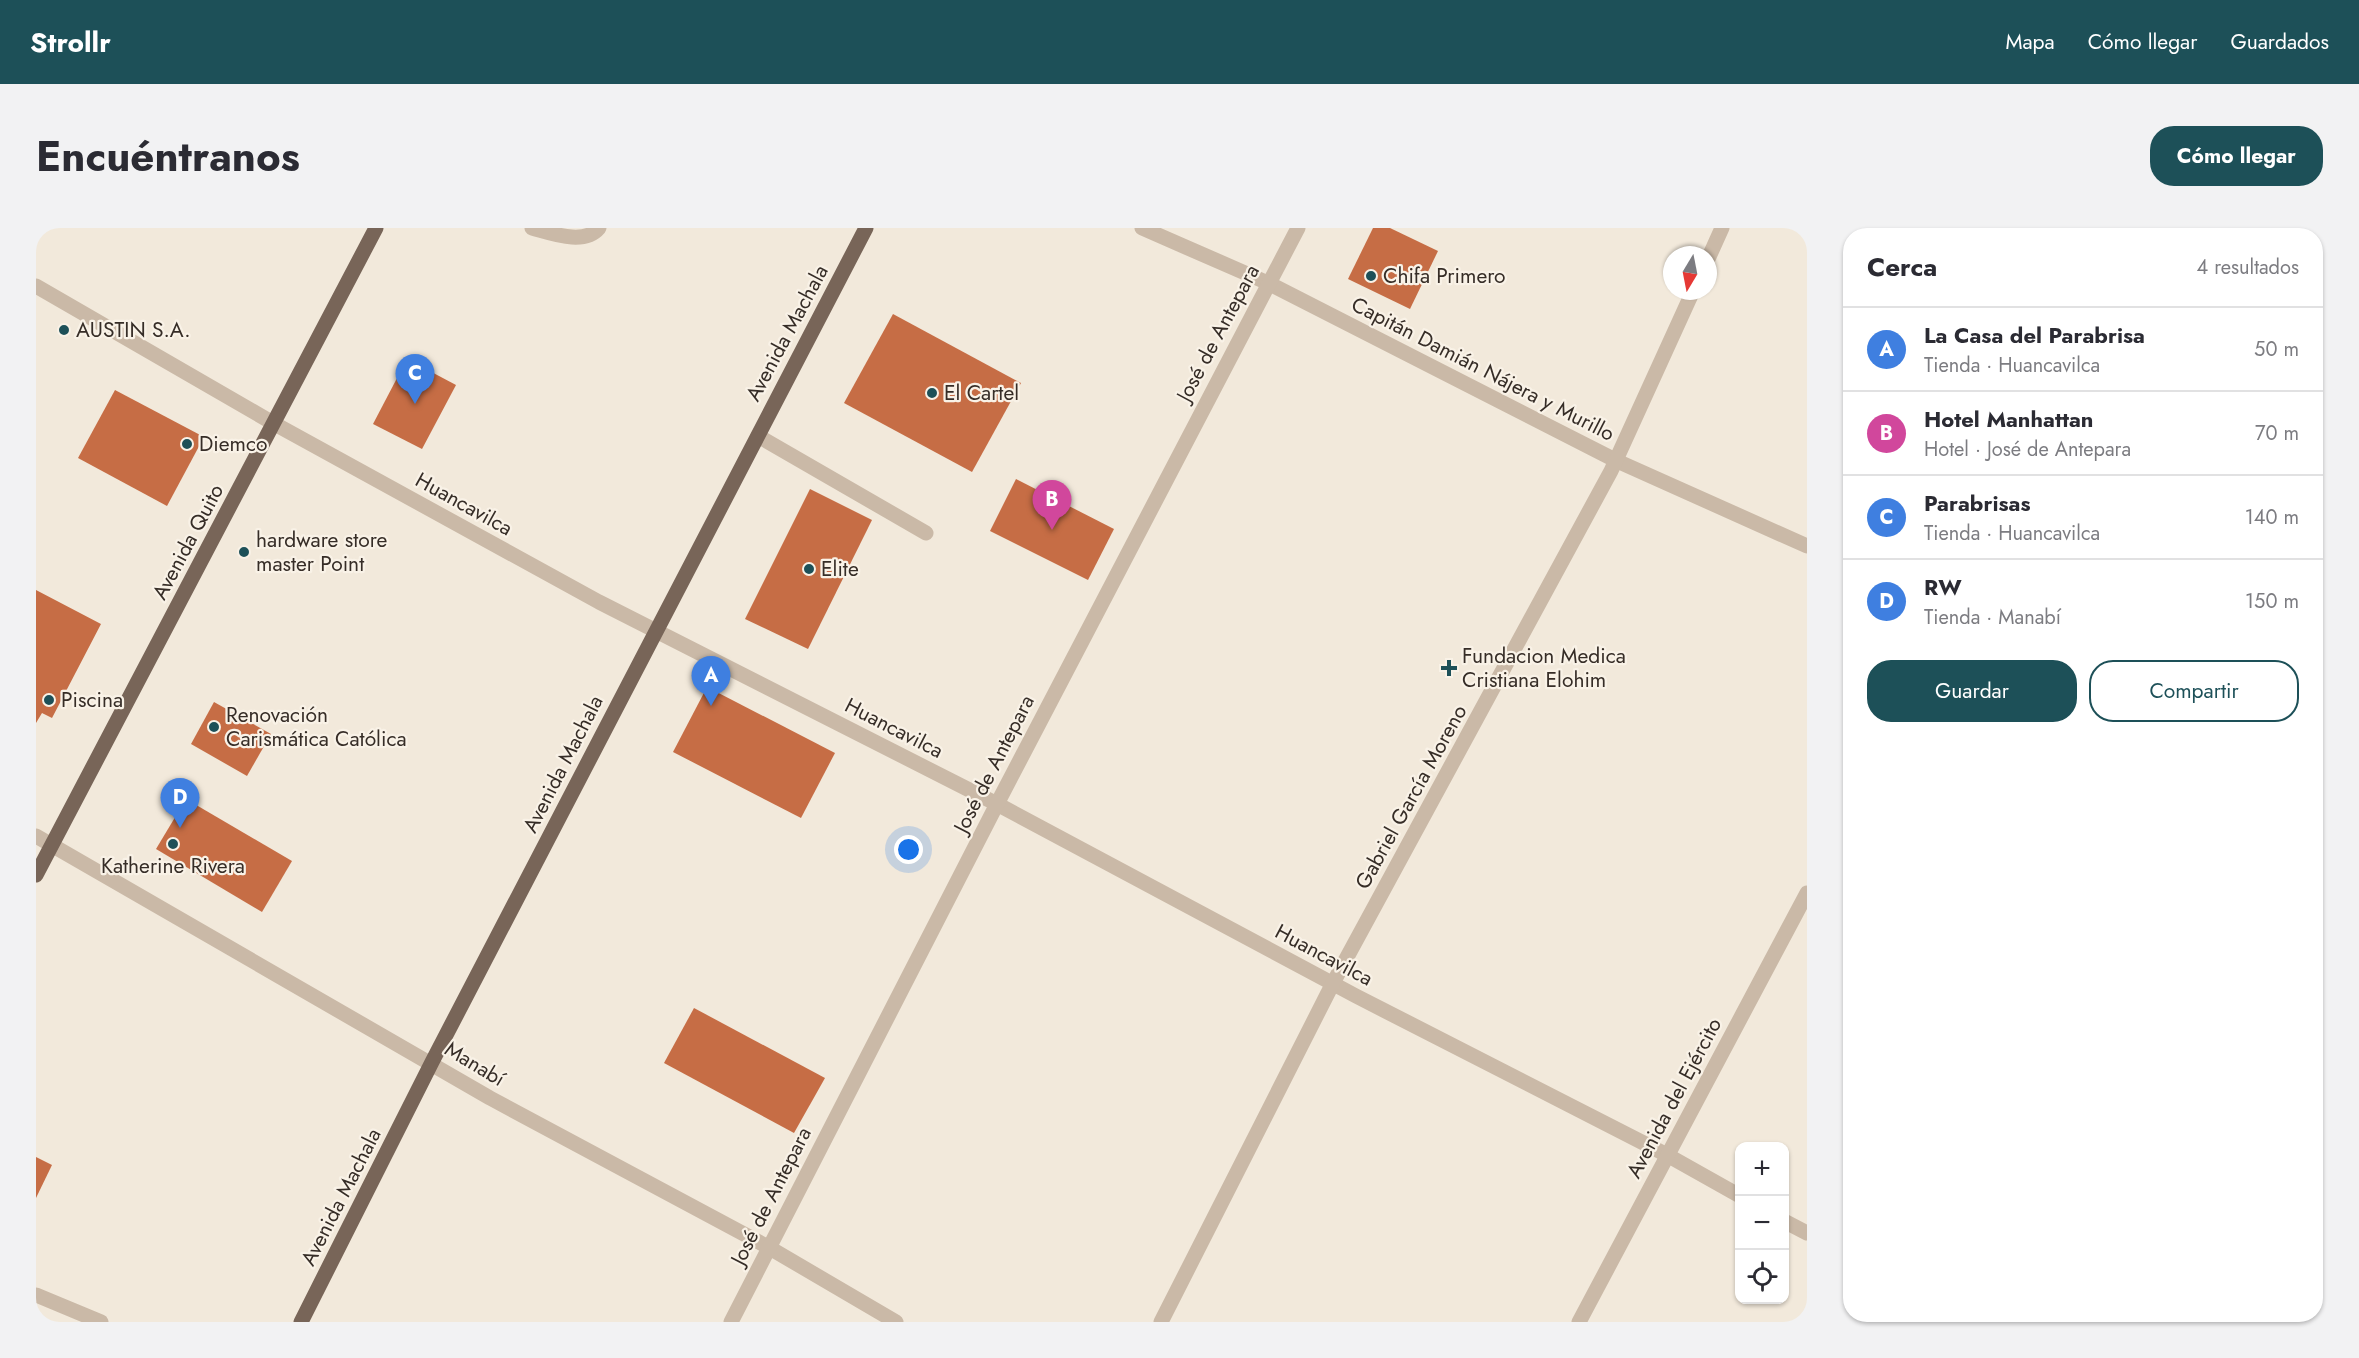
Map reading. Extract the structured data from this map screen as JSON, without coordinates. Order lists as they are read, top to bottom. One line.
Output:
{"streets":{"main road":["Avenida Machala","Avenida Quito"],"street":["José de Antepara","Capitán Damián Nájera y Murillo","Huancavilca","Gabriel García Moreno","Manabí","Avenida del Ejército"]},"crossings":[["Avenida Machala","Huancavilca"],["Avenida Machala","Manabí"],["José de Antepara","Capitán Damián Nájera y Murillo"],["José de Antepara","Huancavilca"],["José de Antepara","Manabí"],["Capitán Damián Nájera y Murillo","Gabriel García Moreno"],["Huancavilca","Avenida Quito"],["Huancavilca","Gabriel García Moreno"],["Huancavilca","Avenida del Ejército"],["Avenida Quito","Manabí"]],"places":{"other":["Chifa Primero","AUSTIN S.A.","El Cartel","Diemco","hardware store master Point","Elite","Piscina","Renovación Carismática Católica","Katherine Rivera"],"health":["Fundacion Medica Cristiana Elohim"]},"north":"bottom","page":{"header":"Strollr","nav":["Mapa","Cómo llegar","Guardados"],"title":"Encuéntranos","buttons":["Cómo llegar",["Guardar","Compartir"]],"heading":["Cerca","4 resultados"],"list":[{"mark":"A","name":"La Casa del Parabrisa","note":"Tienda · Huancavilca","value":"50 m"},{"mark":"B","name":"Hotel Manhattan","note":"Hotel · José de Antepara","value":"70 m"},{"mark":"C","name":"Parabrisas","note":"Tienda · Huancavilca","value":"140 m"},{"mark":"D","name":"RW","note":"Tienda · Manabí","value":"150 m"}],"pins":["C","B","A","D"],"map_buttons":["+","−"]}}
